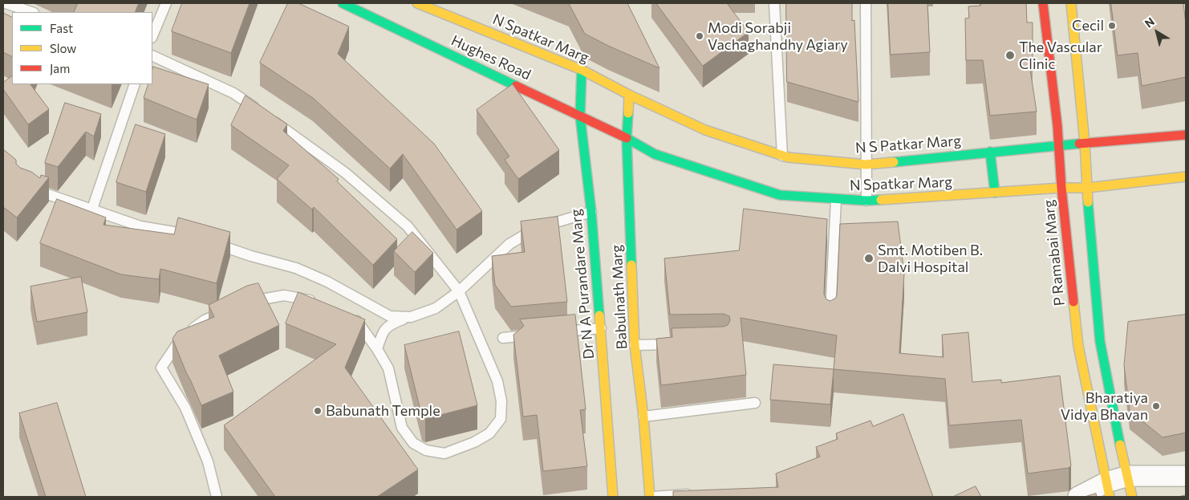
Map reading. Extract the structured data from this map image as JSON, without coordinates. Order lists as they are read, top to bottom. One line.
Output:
{"streets":{"main road":["N Spatkar Marg","Hughes Road","N S Patkar Marg","P Ramabai Marg","Dr N A Purandare Marg","Babulnath Marg"]},"crossings":[["N Spatkar Marg","Hughes Road"],["N Spatkar Marg","N S Patkar Marg"],["N Spatkar Marg","P Ramabai Marg"],["N Spatkar Marg","Dr N A Purandare Marg"],["N Spatkar Marg","Babulnath Marg"],["Hughes Road","Dr N A Purandare Marg"],["Hughes Road","Babulnath Marg"],["N S Patkar Marg","P Ramabai Marg"],["N S Patkar Marg","Babulnath Marg"]],"places":["Cecil","Modi Sorabji Vachaghandhy Agiary","The Vascular Clinic","Smt. Motiben B. Dalvi Hospital","Bharatiya Vidya Bhavan","Babunath Temple"],"legend":["Fast","Slow","Jam"],"north":"top left"}
